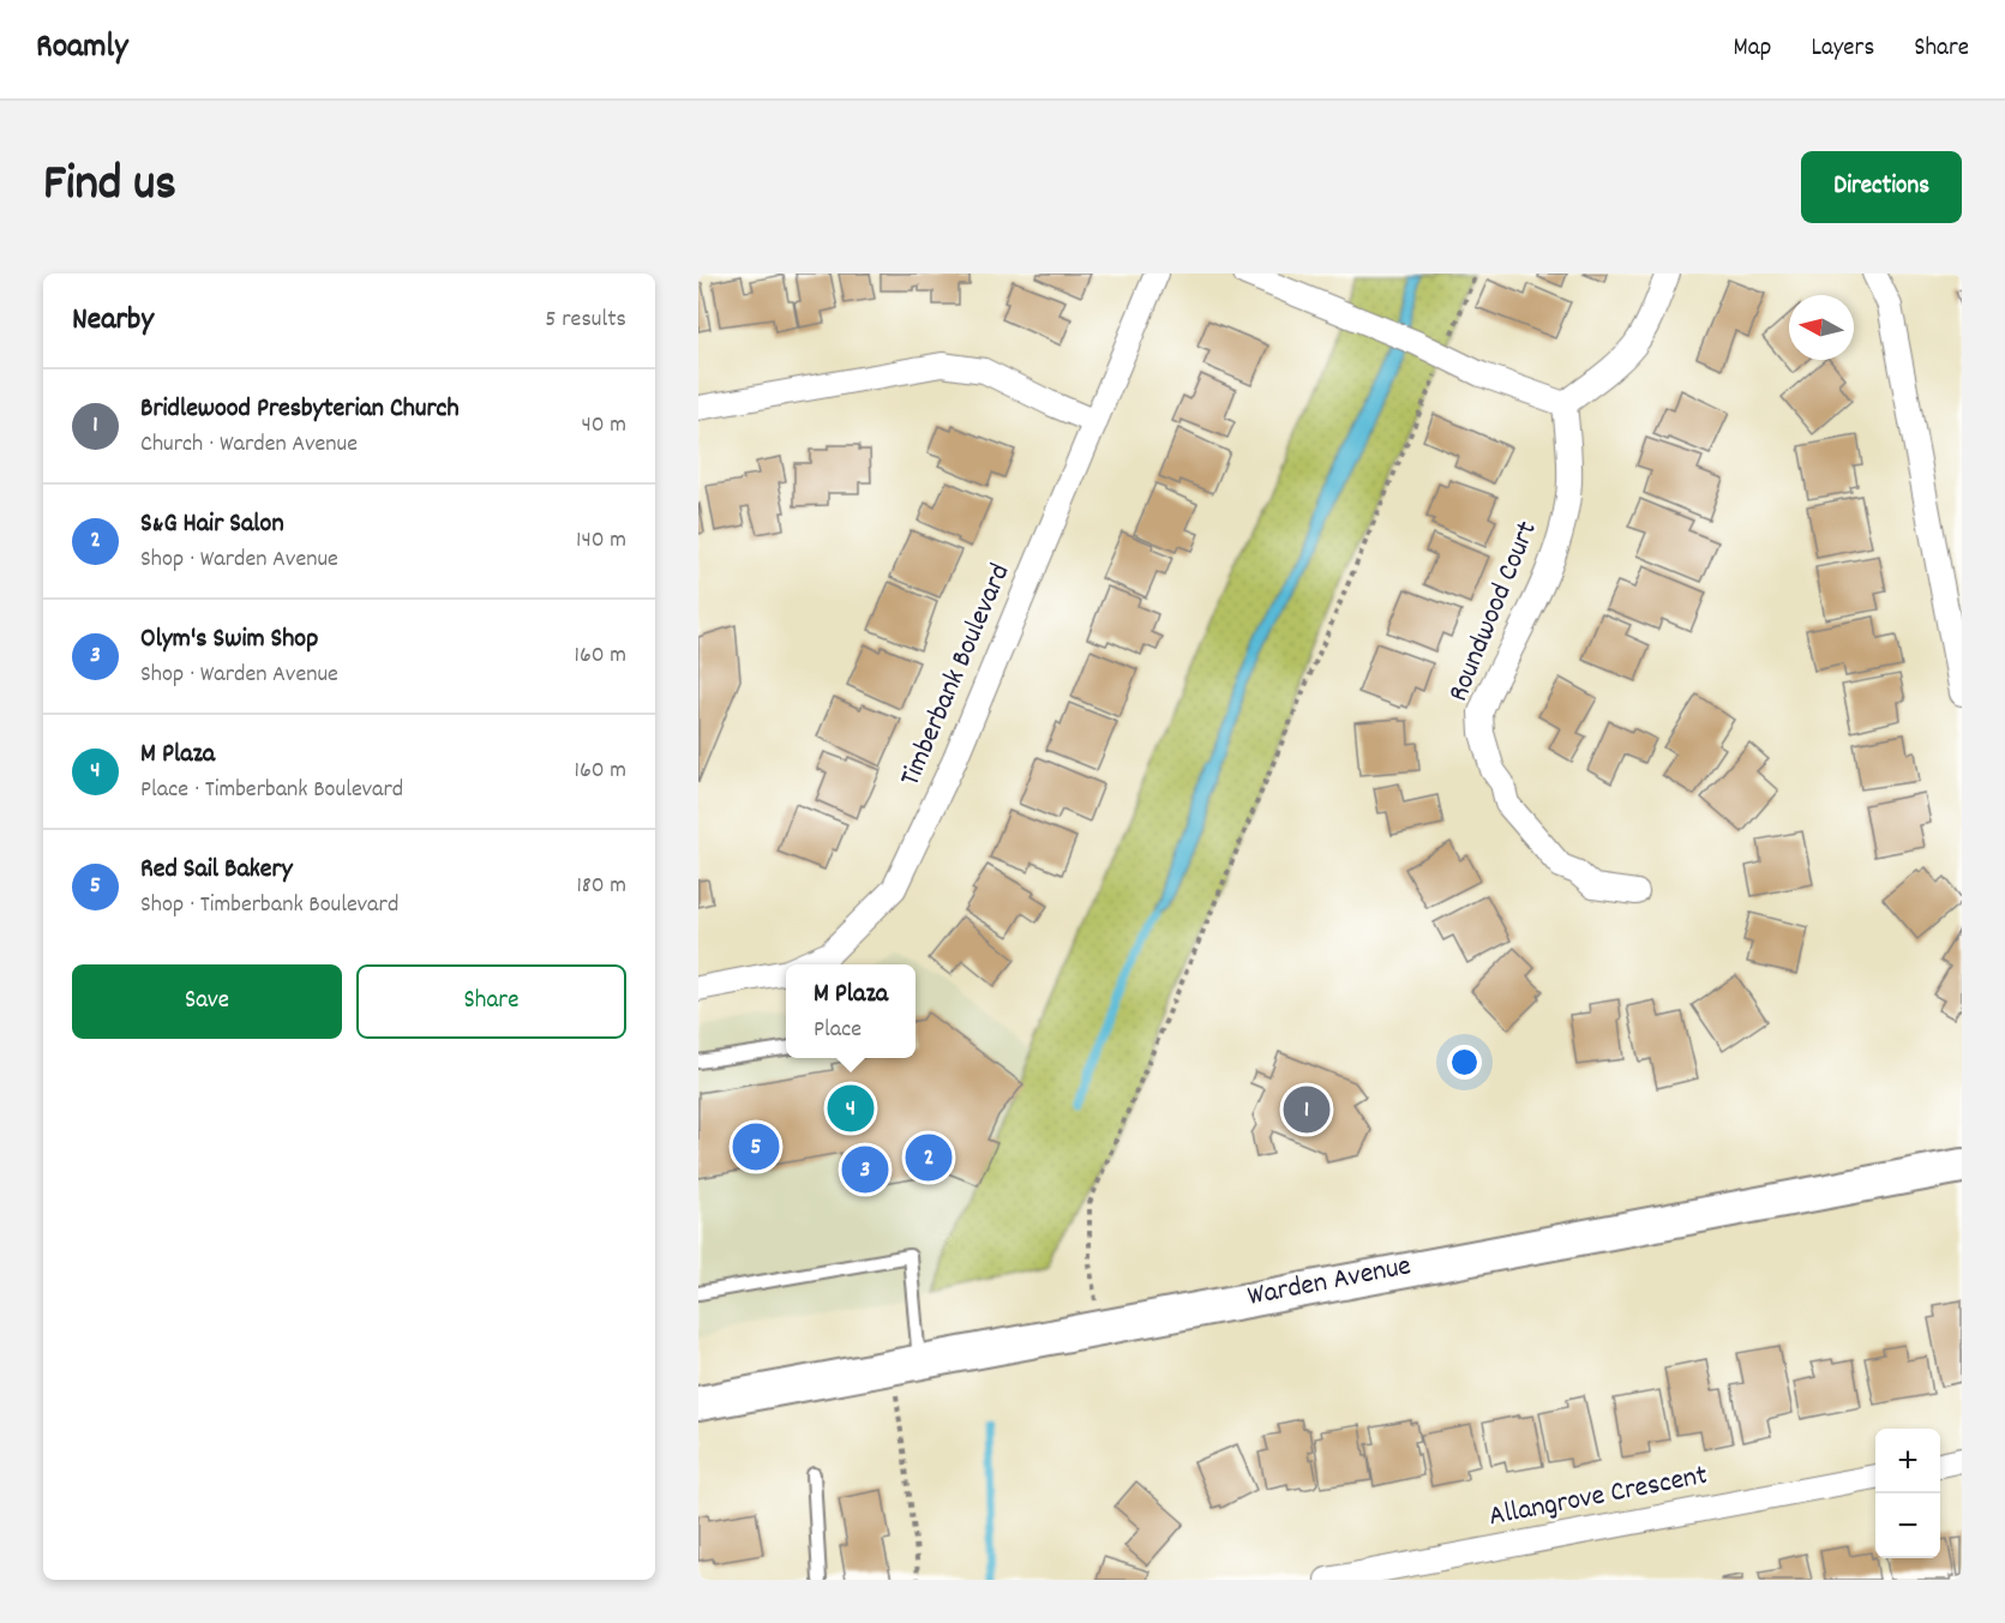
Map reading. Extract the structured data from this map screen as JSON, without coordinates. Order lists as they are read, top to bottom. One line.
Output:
{"streets":{"main road":["Warden Avenue"],"street":["Roundwood Court","Timberbank Boulevard","Allangrove Crescent"]},"north":"left","page":{"header":"Roamly","nav":["Map","Layers","Share"],"title":"Find us","buttons":["Directions",["Save","Share"]],"heading":["Nearby","5 results"],"list":[{"mark":"1","name":"Bridlewood Presbyterian Church","note":"Church · Warden Avenue","value":"40 m"},{"mark":"2","name":"S&G Hair Salon","note":"Shop · Warden Avenue","value":"140 m"},{"mark":"3","name":"Olym's Swim Shop","note":"Shop · Warden Avenue","value":"160 m"},{"mark":"4","name":"M Plaza","note":"Place · Timberbank Boulevard","value":"160 m"},{"mark":"5","name":"Red Sail Bakery","note":"Shop · Timberbank Boulevard","value":"180 m"}],"popup":["M Plaza","Place"],"pins":["4","1","5","2","3"],"map_buttons":["+","−"]}}
